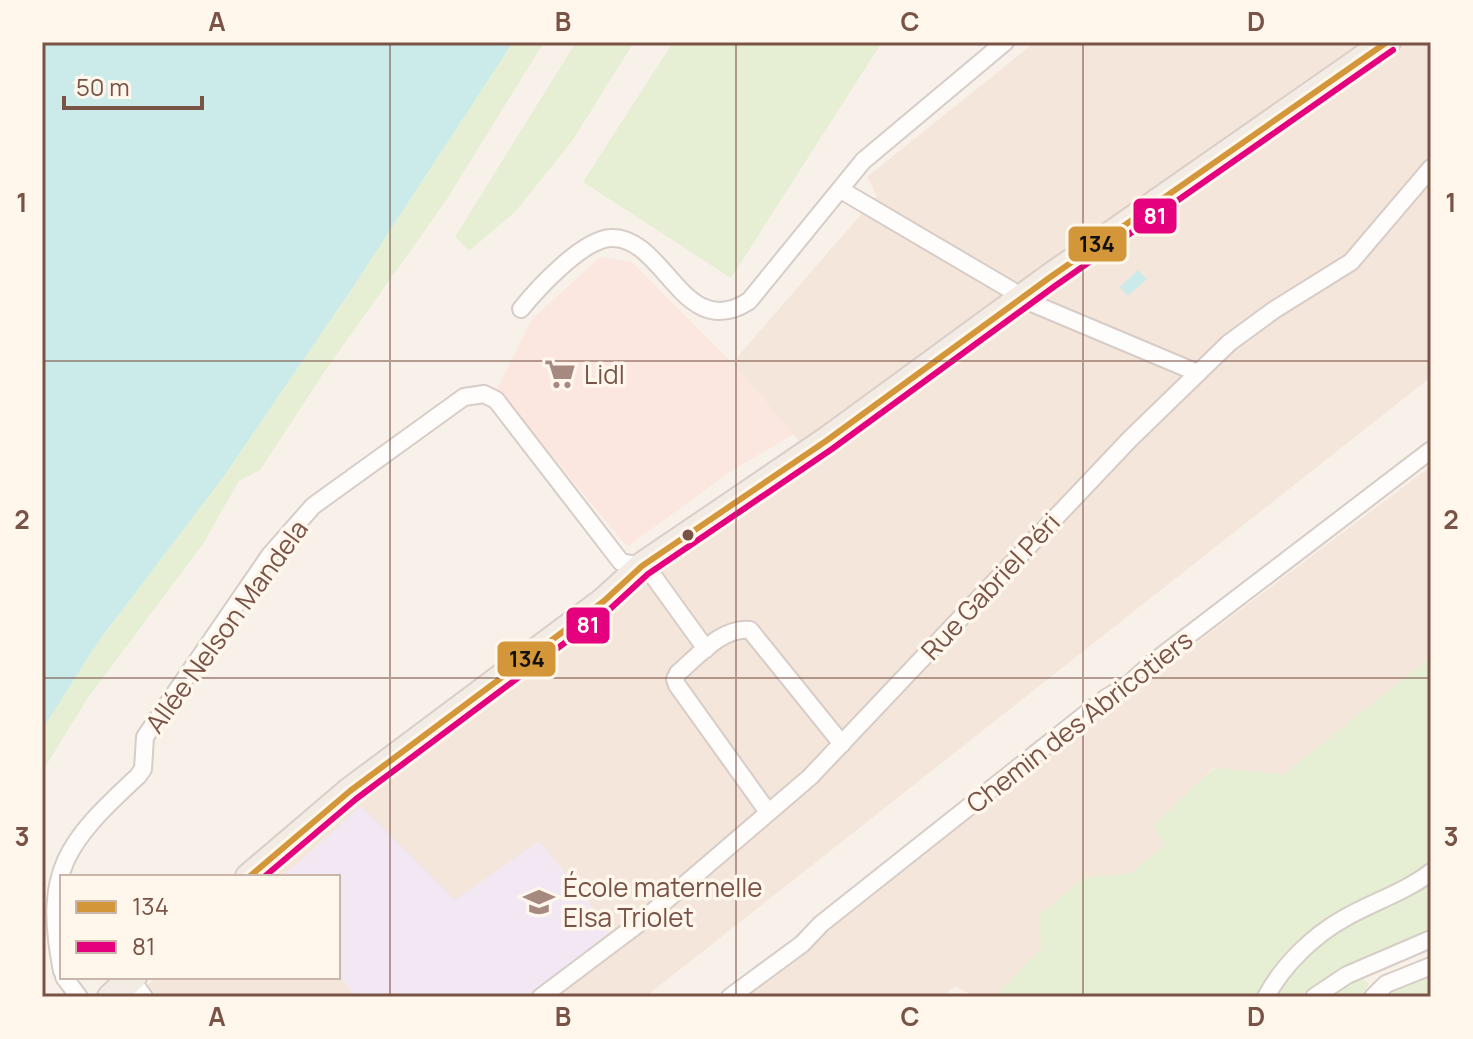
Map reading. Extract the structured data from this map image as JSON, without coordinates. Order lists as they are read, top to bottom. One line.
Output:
{"streets":{"street":["Rue Gabriel Péri","Allée Nelson Mandela","Chemin des Abricotiers"]},"places":{"supermarket":["Lidl"],"school or university":["École maternelle Elsa Triolet"]},"lines":["transit line 134","transit line 81"],"legend":["134","81"],"scale_bar":"50 m","grid":{"columns":["A","B","C","D"],"rows":["1","2","3"]}}
